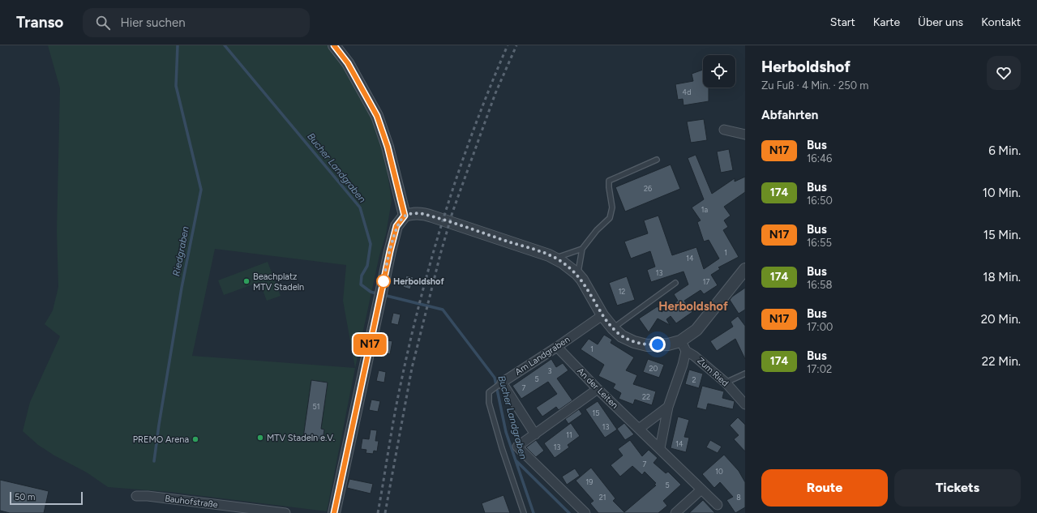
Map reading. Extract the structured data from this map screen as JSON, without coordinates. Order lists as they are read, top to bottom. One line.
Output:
{"streets":{"street":["Am Landgraben","Zum Ried","An der Leiten","Bauhofstraße"]},"crossings":[["Am Landgraben","An der Leiten"]],"districts":["Herboldshof"],"water":["Bucher Landgraben","Riedgraben"],"places":["Beachplatz MTV Stadeln","Herboldshof","MTV Stadeln e.V.","PREMO Arena"],"lines":["bus line N17"],"house_numbers":["4d","26","1a","1","14","13","17","12","1","20","3","5","2","7","22","51","15","13","11","14","13","7","10","19","5","21","8"],"scale_bar":"50 m","page":{"header":"Transo","search":"Hier suchen","nav":["Start","Karte","Über uns","Kontakt"],"on_map":"N17","heading":[["Herboldshof","Zu Fuß · 4 Min. · 250 m"],"Abfahrten"],"list":[{"mark":"N17","name":"Bus","note":"16:46","value":"6 Min."},{"mark":"174","name":"Bus","note":"16:50","value":"10 Min."},{"mark":"N17","name":"Bus","note":"16:55","value":"15 Min."},{"mark":"174","name":"Bus","note":"16:58","value":"18 Min."},{"mark":"N17","name":"Bus","note":"17:00","value":"20 Min."},{"mark":"174","name":"Bus","note":"17:02","value":"22 Min."}],"buttons":["Route","Tickets"],"scale":"50 m"}}
